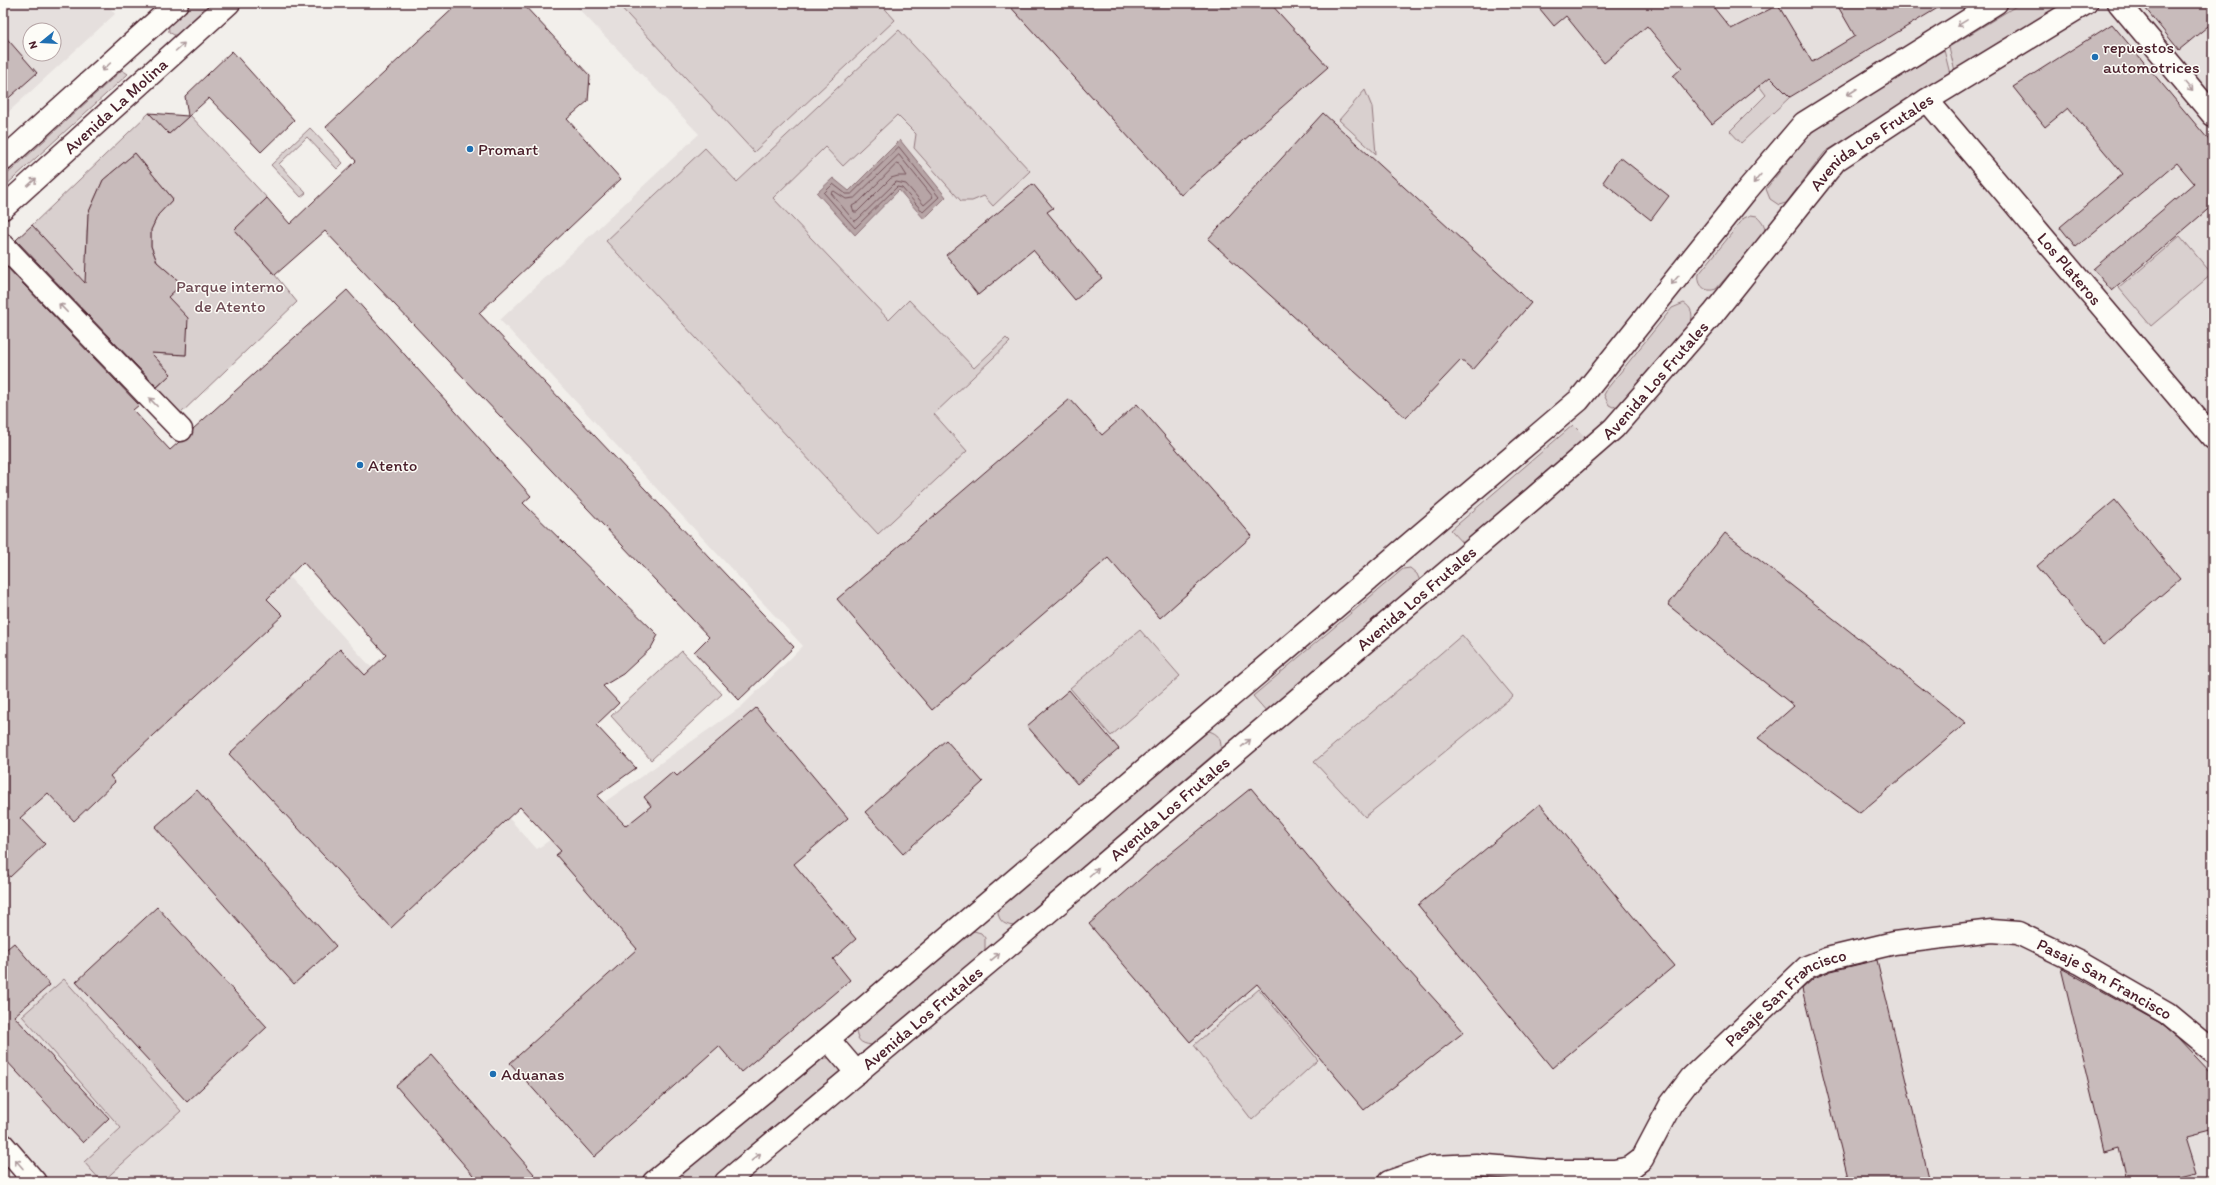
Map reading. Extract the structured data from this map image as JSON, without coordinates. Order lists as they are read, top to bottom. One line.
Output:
{"streets":{"main road":["Avenida La Molina","Avenida Los Frutales","Los Plateros","Pasaje San Francisco"]},"crossings":[["Avenida Los Frutales","Los Plateros"]],"parks":["Parque interno de Atento"],"places":["repuestos automotrices","Promart","Atento","Aduanas"],"north":"left"}
